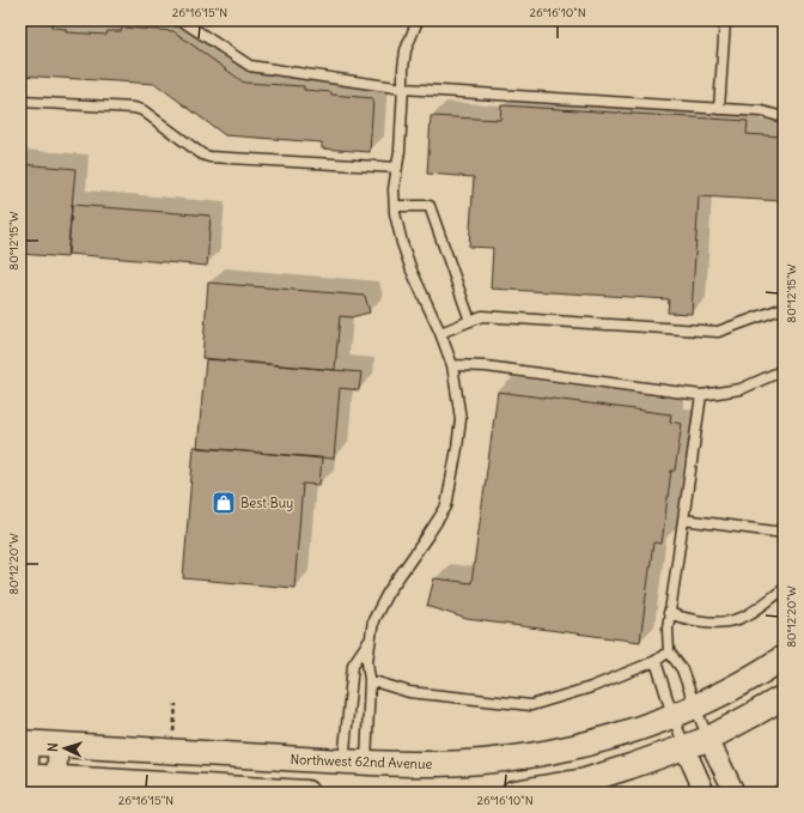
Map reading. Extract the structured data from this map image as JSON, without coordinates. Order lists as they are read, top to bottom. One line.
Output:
{"streets":{"street":["Northwest 62nd Avenue"]},"places":{"shop":["Best Buy"]},"north":"left","coordinates":["26°16'15\"N","26°16'10\"N","80°12'15\"W","80°12'20\"W"]}
